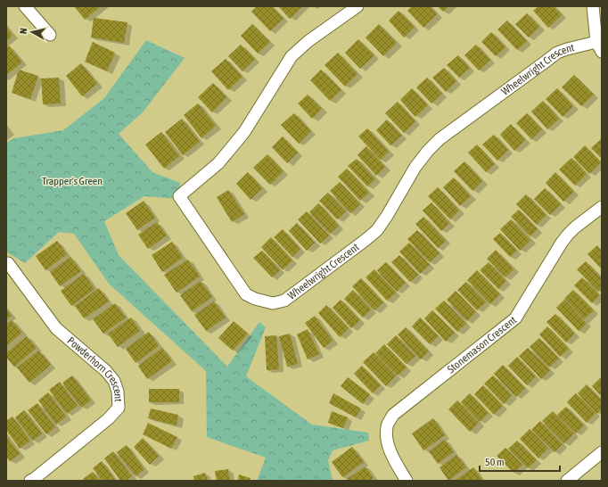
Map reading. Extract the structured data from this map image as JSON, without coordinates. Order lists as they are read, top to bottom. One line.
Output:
{"streets":{"street":["Wheelwright Crescent","Stonemason Crescent","Powderhorn Crescent"]},"parks":["Trapper's Green"],"scale_bar":"50 m","north":"left"}
